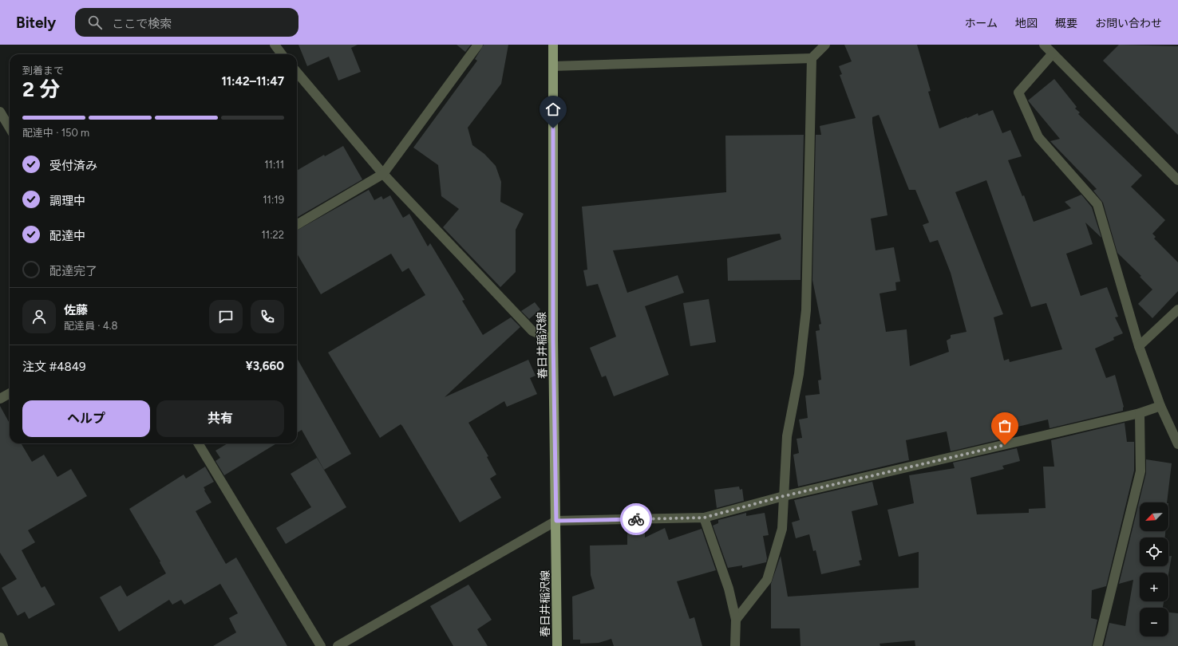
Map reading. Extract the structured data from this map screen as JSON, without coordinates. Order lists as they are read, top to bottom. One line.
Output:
{"streets":{"main road":["春日井稲沢線"]},"north":"bottom left","page":{"header":"Bitely","search":"ここで検索","nav":["ホーム","地図","概要","お問い合わせ"],"heading":["2 分","到着まで","11:42–11:47"],"panel":["佐藤","配達員 · 4.8","注文 #4849","¥3,660"],"bar":"配達中 · 150 m","list":[["受付済み","11:11"],["調理中","11:19"],["配達中","11:22"],"配達完了"],"buttons":["ヘルプ","共有"],"map_buttons":["+","−"]}}
